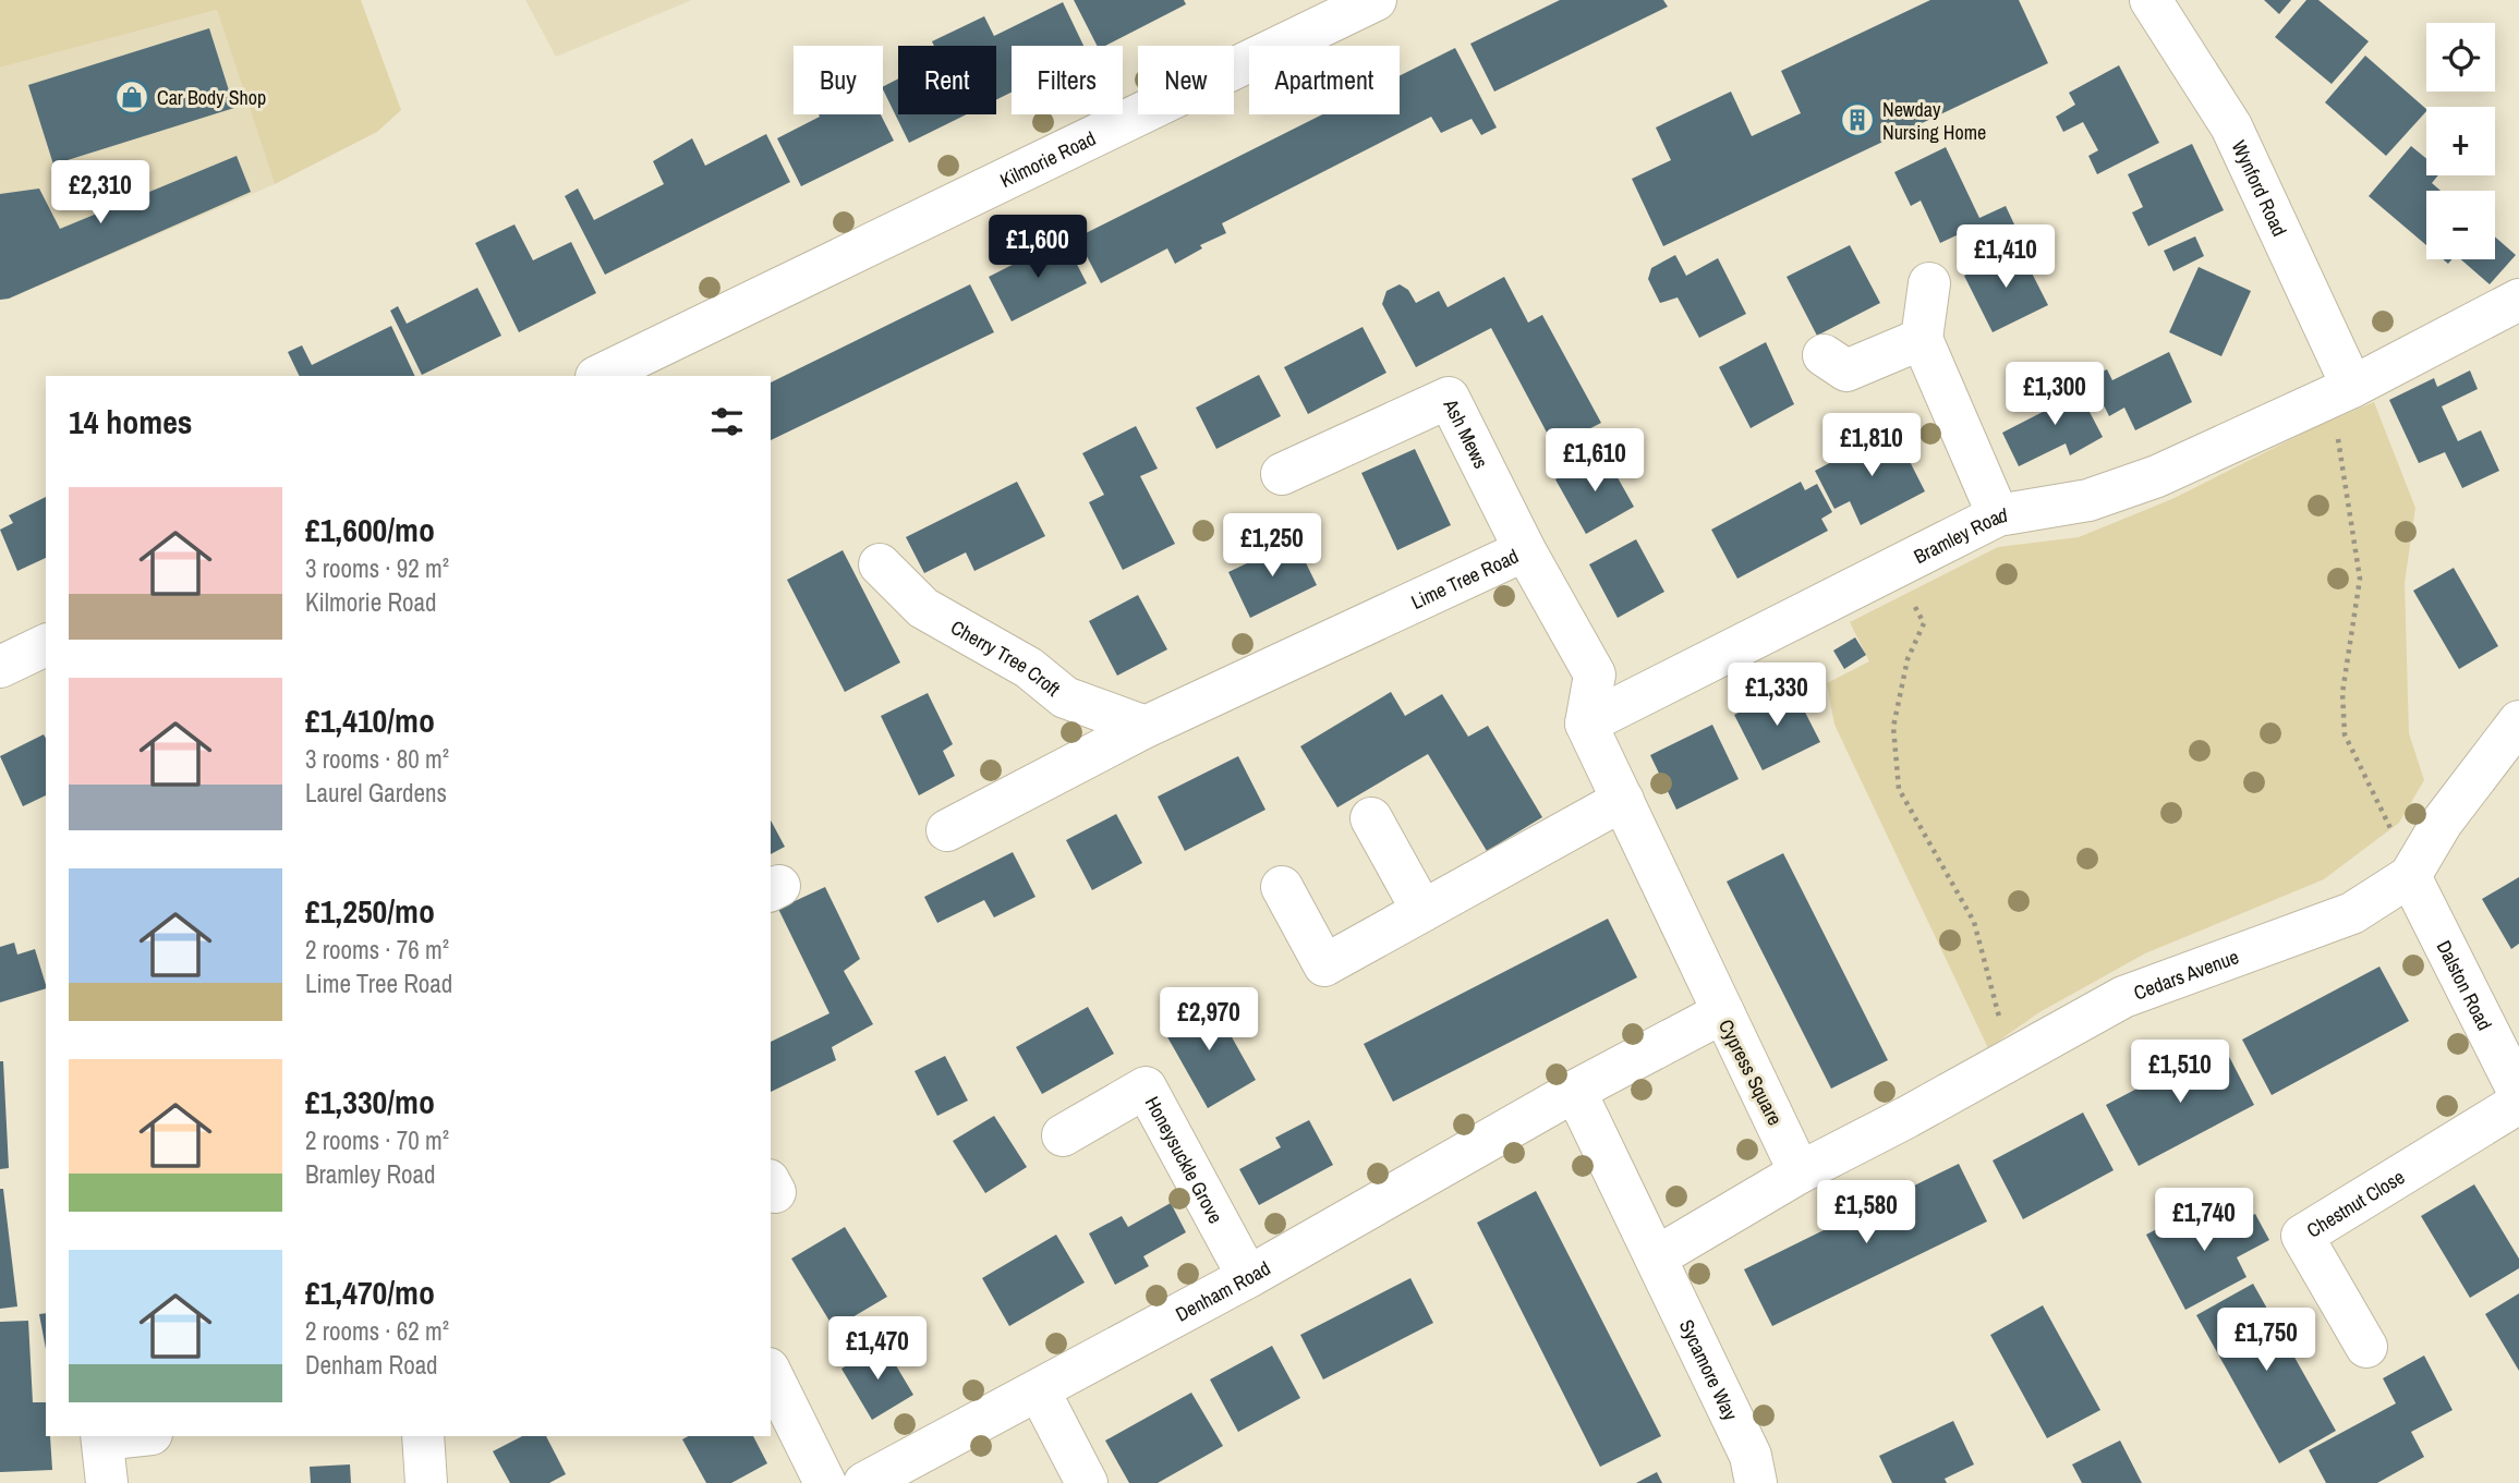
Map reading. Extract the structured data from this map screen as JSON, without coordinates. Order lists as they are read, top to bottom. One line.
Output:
{"streets":{"street":["Kilmorie Road","Wynford Road","Ash Mews","Bramley Road","Lime Tree Road","Cherry Tree Croft","Cedars Avenue","Dalston Road","Cypress Square","Honeysuckle Grove","Chestnut Close","Denham Road","Sycamore Way"]},"crossings":[["Wynford Road","Bramley Road"],["Ash Mews","Lime Tree Road"],["Bramley Road","Lime Tree Road"],["Lime Tree Road","Cherry Tree Croft"],["Cedars Avenue","Dalston Road"],["Cedars Avenue","Cypress Square"],["Cypress Square","Denham Road"],["Honeysuckle Grove","Denham Road"]],"places":{"shop":["Car Body Shop"],"building":["Newday Nursing Home"]},"page":{"map_buttons":["+","−"],"chip":["Buy","Rent","Filters","New","Apartment"],"price":["£2,310","£1,600","£1,410","£1,300","£1,810","£1,610","£1,250","£1,330","£2,970","£1,510","£1,580","£1,740","£1,750","£1,470"],"heading":"14 homes","list":[{"name":"£1,600/mo","note":"3 rooms · 92 m² · Kilmorie Road"},{"name":"£1,410/mo","note":"3 rooms · 80 m² · Laurel Gardens"},{"name":"£1,250/mo","note":"2 rooms · 76 m² · Lime Tree Road"},{"name":"£1,330/mo","note":"2 rooms · 70 m² · Bramley Road"},{"name":"£1,470/mo","note":"2 rooms · 62 m² · Denham Road"}]}}
